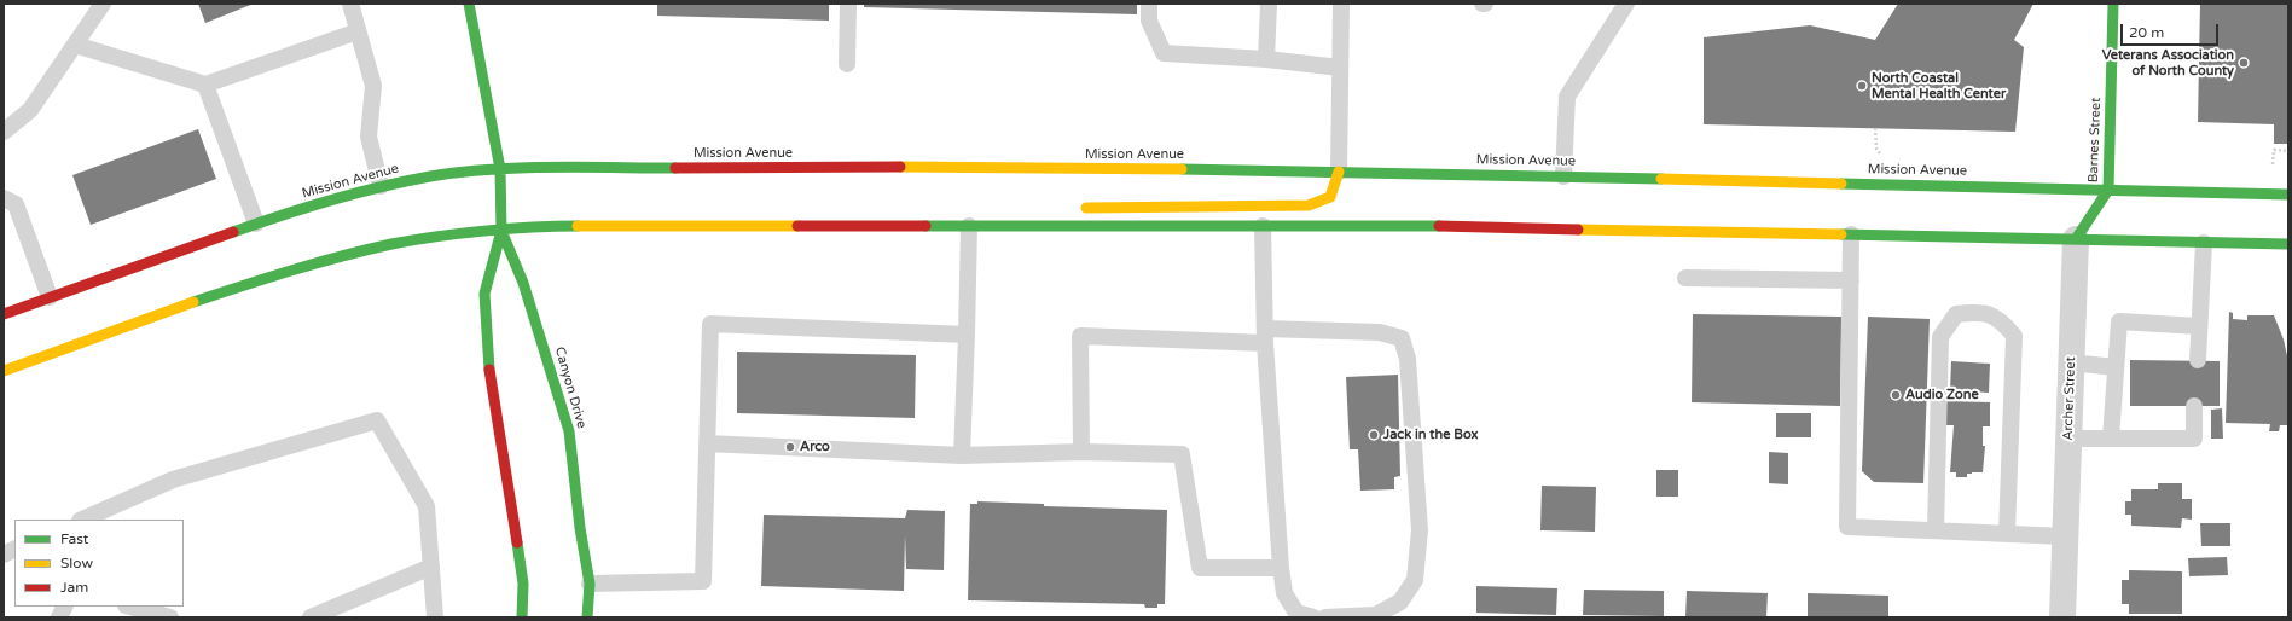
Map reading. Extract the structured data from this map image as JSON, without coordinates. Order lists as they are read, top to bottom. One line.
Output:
{"streets":{"main road":["Barnes Street","Mission Avenue","Canyon Drive"],"street":["Archer Street"]},"crossings":[["Barnes Street","Mission Avenue"],["Mission Avenue","Canyon Drive"]],"places":["Veterans Association of North County","North Coastal Mental Health Center","Audio Zone","Jack in the Box","Arco"],"legend":["Fast","Slow","Jam"],"scale_bar":"20 m"}
